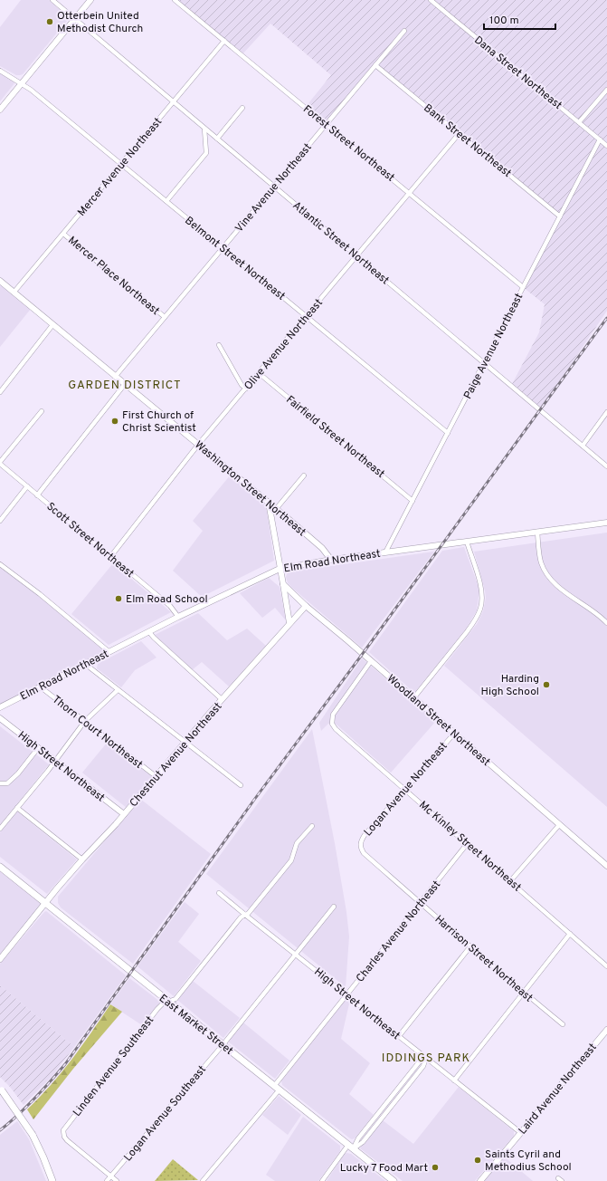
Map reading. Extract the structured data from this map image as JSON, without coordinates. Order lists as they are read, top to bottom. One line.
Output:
{"streets":{"main road":["East Market Street"],"street":["Dana Street Northeast","Bank Street Northeast","Forest Street Northeast","Mercer Avenue Northeast","Vine Avenue Northeast","Atlantic Street Northeast","Belmont Street Northeast","Mercer Place Northeast","Olive Avenue Northeast","Paige Avenue Northeast","Fairfield Street Northeast","Washington Street Northeast","Scott Street Northeast","Elm Road Northeast","Woodland Street Northeast","Thorn Court Northeast","Chestnut Avenue Northeast","High Street Northeast","Logan Avenue Northeast","Mc Kinley Street Northeast","Charles Avenue Northeast","Harrison Street Northeast","Linden Avenue Southeast","Laird Avenue Northeast","Logan Avenue Southeast"]},"crossings":[["Dana Street Northeast","Paige Avenue Northeast"],["Bank Street Northeast","Vine Avenue Northeast"],["Bank Street Northeast","Olive Avenue Northeast"],["Bank Street Northeast","Paige Avenue Northeast"],["Forest Street Northeast","Mercer Avenue Northeast"],["Forest Street Northeast","Vine Avenue Northeast"],["Forest Street Northeast","Olive Avenue Northeast"],["Forest Street Northeast","Paige Avenue Northeast"],["Mercer Avenue Northeast","Atlantic Street Northeast"],["Mercer Avenue Northeast","Belmont Street Northeast"],["Mercer Avenue Northeast","Mercer Place Northeast"],["Mercer Avenue Northeast","Washington Street Northeast"],["Vine Avenue Northeast","Atlantic Street Northeast"],["Vine Avenue Northeast","Belmont Street Northeast"],["Vine Avenue Northeast","Mercer Place Northeast"],["Vine Avenue Northeast","Washington Street Northeast"],["Atlantic Street Northeast","Olive Avenue Northeast"],["Atlantic Street Northeast","Paige Avenue Northeast"],["Belmont Street Northeast","Olive Avenue Northeast"],["Belmont Street Northeast","Paige Avenue Northeast"],["Olive Avenue Northeast","Fairfield Street Northeast"],["Olive Avenue Northeast","Washington Street Northeast"],["Olive Avenue Northeast","Scott Street Northeast"],["Paige Avenue Northeast","Fairfield Street Northeast"],["Paige Avenue Northeast","Elm Road Northeast"],["Washington Street Northeast","Elm Road Northeast"],["Scott Street Northeast","Elm Road Northeast"],["Elm Road Northeast","Thorn Court Northeast"],["Woodland Street Northeast","Chestnut Avenue Northeast"],["Woodland Street Northeast","Logan Avenue Northeast"],["Woodland Street Northeast","Mc Kinley Street Northeast"],["Thorn Court Northeast","Chestnut Avenue Northeast"],["Chestnut Avenue Northeast","High Street Northeast"],["Chestnut Avenue Northeast","East Market Street"],["High Street Northeast","Charles Avenue Northeast"],["High Street Northeast","Linden Avenue Southeast"],["High Street Northeast","Laird Avenue Northeast"],["Logan Avenue Northeast","Mc Kinley Street Northeast"],["Logan Avenue Northeast","Harrison Street Northeast"],["Mc Kinley Street Northeast","Charles Avenue Northeast"],["Charles Avenue Northeast","Harrison Street Northeast"],["Charles Avenue Northeast","East Market Street"],["East Market Street","Linden Avenue Southeast"],["East Market Street","Logan Avenue Southeast"],["Linden Avenue Southeast","Logan Avenue Southeast"]],"districts":["GARDEN DISTRICT","IDDINGS PARK"],"places":["Otterbein United Methodist Church","First Church of Christ Scientist","Elm Road School","Harding High School","Saints Cyril and Methodius School","Lucky 7 Food Mart"],"scale_bar":"100 m"}
